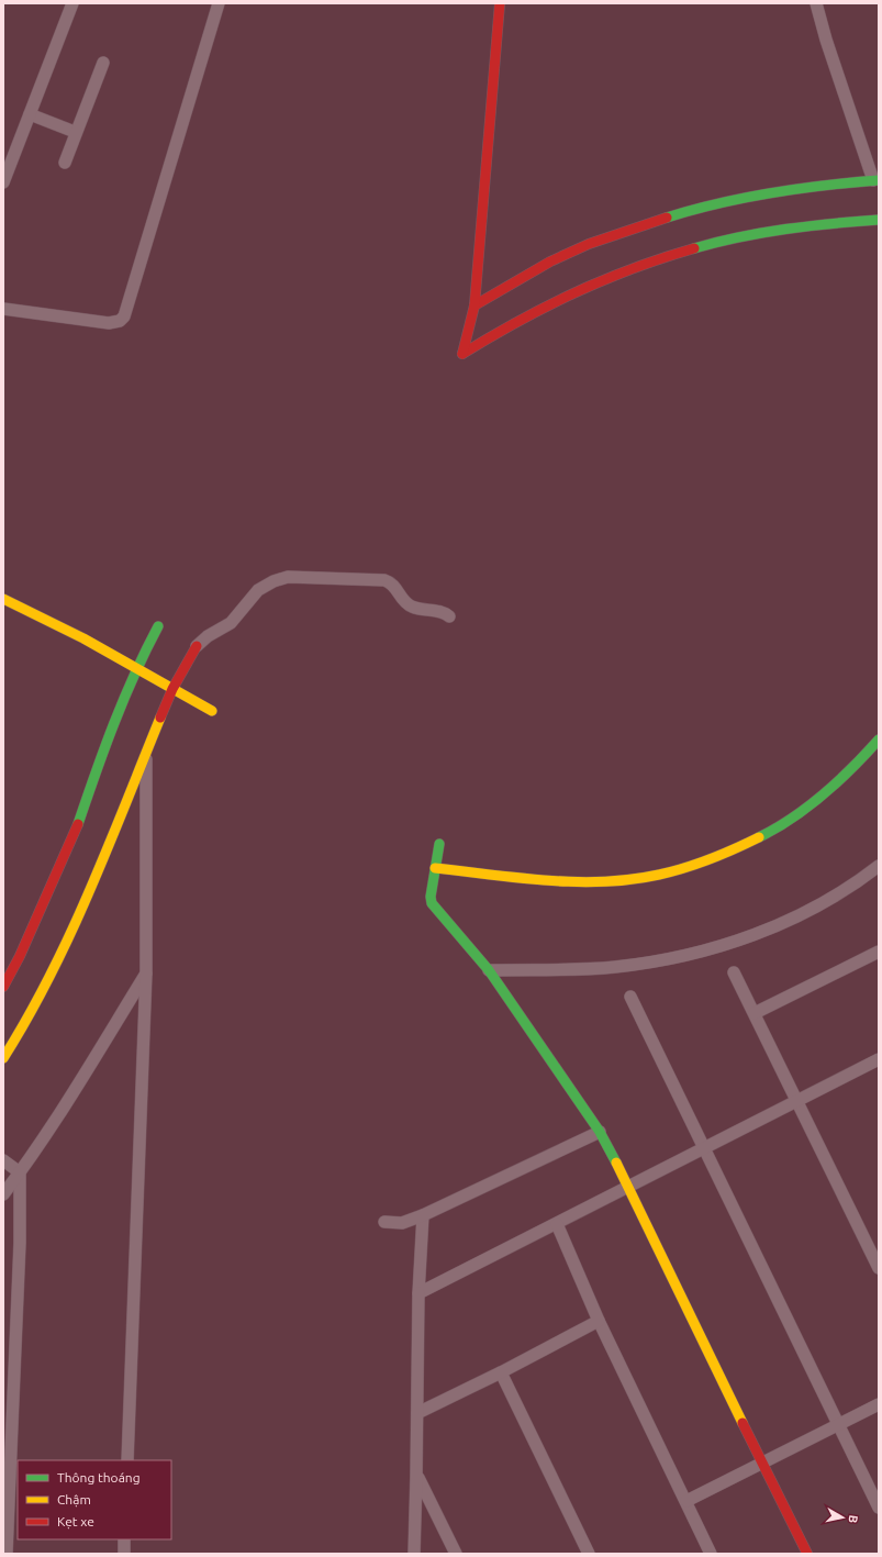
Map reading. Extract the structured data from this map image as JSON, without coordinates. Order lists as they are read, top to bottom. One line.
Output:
{"legend":["Thông thoáng","Chậm","Kẹt xe"],"north":"right"}
